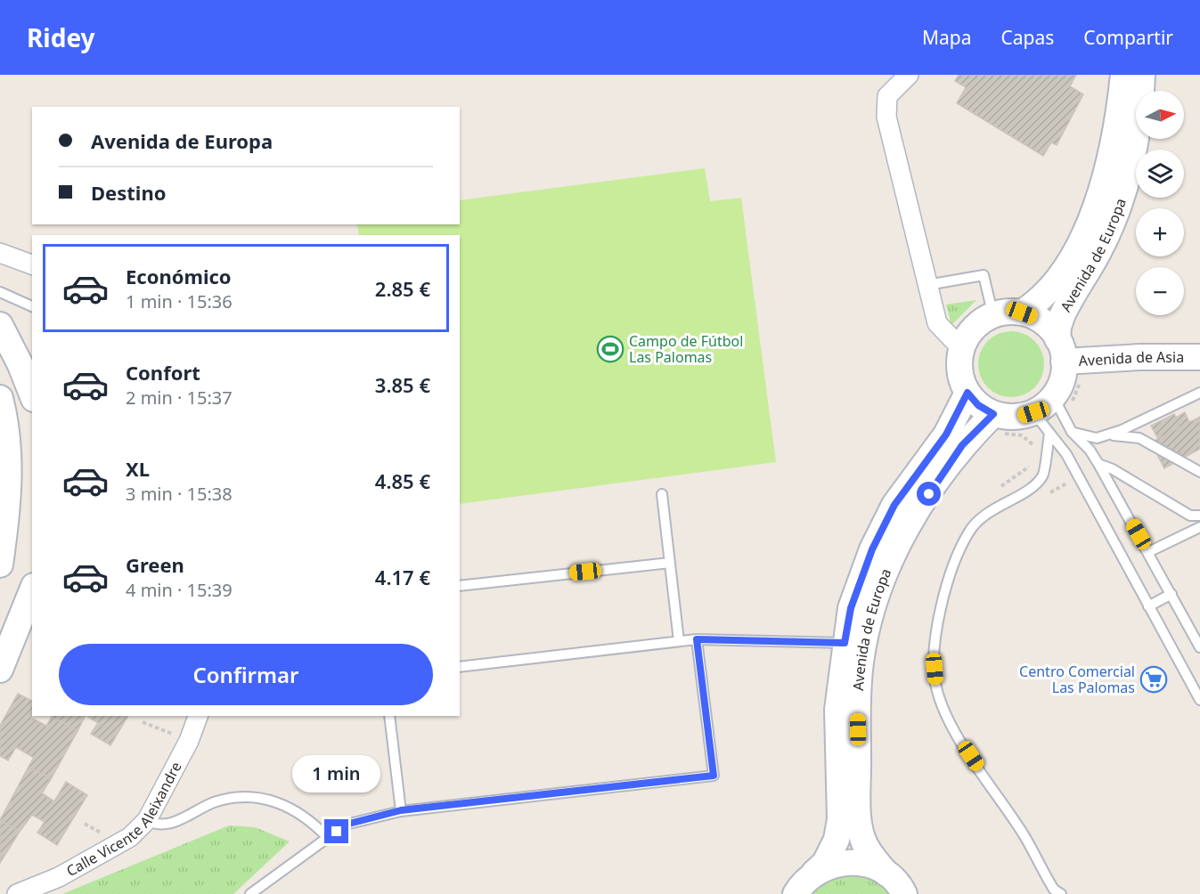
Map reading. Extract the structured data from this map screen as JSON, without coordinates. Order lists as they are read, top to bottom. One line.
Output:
{"streets":{"street":["Avenida de Europa","Avenida de Asia","Calle Vicente Aleixandre"]},"crossings":[["Avenida de Europa","Avenida de Asia"]],"places":{"sports":["Campo de Fútbol Las Palomas"],"supermarket":["Centro Comercial Las Palomas"]},"north":"right","page":{"header":"Ridey","nav":["Mapa","Capas","Compartir"],"map_buttons":["+","−"],"banner":["Avenida de Europa","Destino"],"list":[{"name":"Económico","note":"1 min · 15:36","value":"2.85 €"},{"name":"Confort","note":"2 min · 15:37","value":"3.85 €"},{"name":"XL","note":"3 min · 15:38","value":"4.85 €"},{"name":"Green","note":"4 min · 15:39","value":"4.17 €"}],"buttons":"Confirmar","bubble":"1 min"}}
